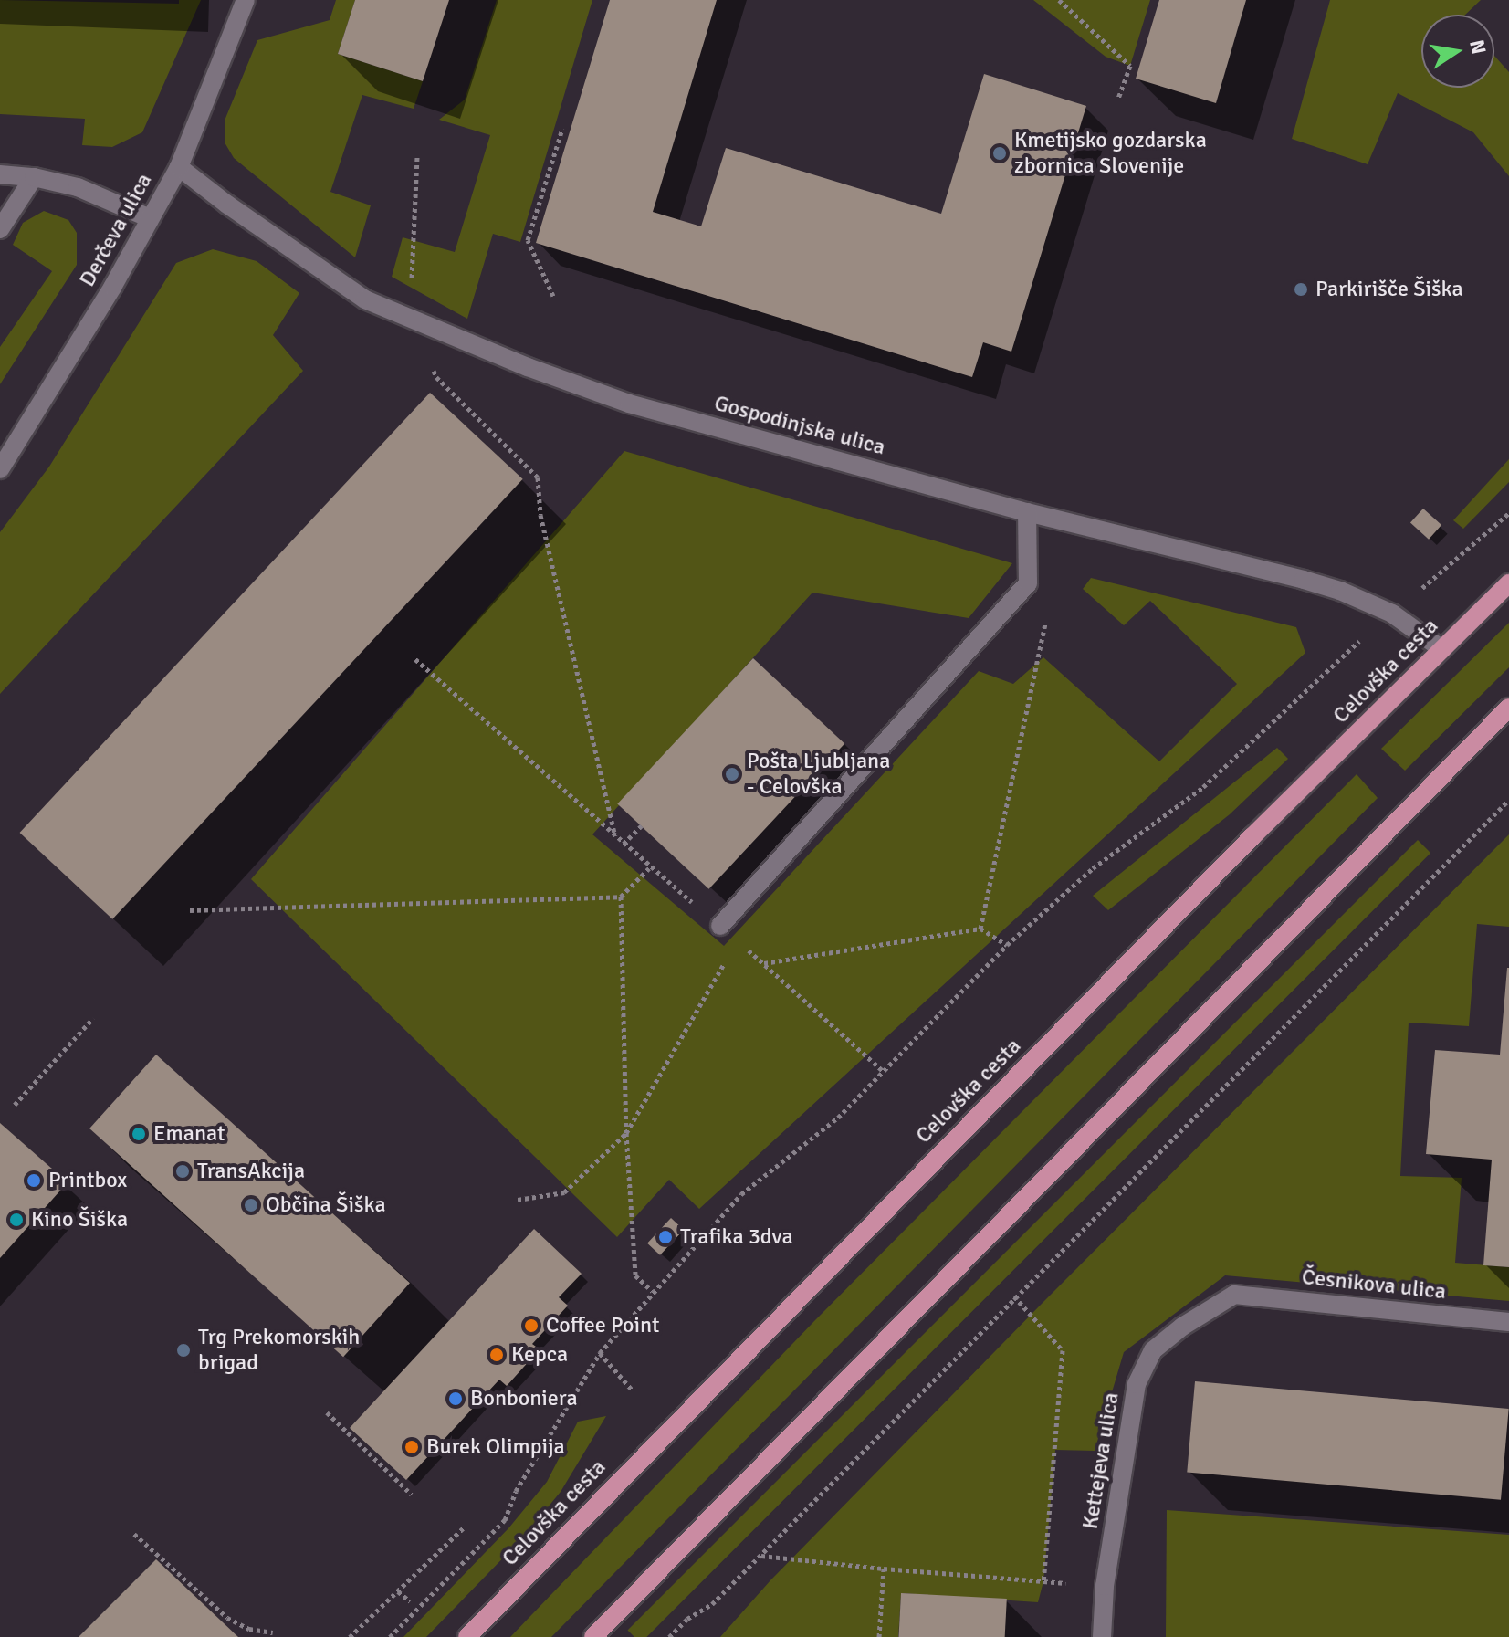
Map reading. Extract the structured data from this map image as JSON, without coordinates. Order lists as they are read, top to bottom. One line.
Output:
{"streets":{"main road":["Celovška cesta"],"street":["Derčeva ulica","Gospodinjska ulica","Česnikova ulica","Kettejeva ulica"]},"crossings":[["Derčeva ulica","Gospodinjska ulica"],["Gospodinjska ulica","Celovška cesta"],["Česnikova ulica","Kettejeva ulica"]],"places":["Kmetijsko gozdarska zbornica Slovenije","Parkirišče Šiška","Pošta Ljubljana - Celovška","Emanat","TransAkcija","Printbox","Občina Šiška","Kino Šiška","Trafika 3dva","Coffee Point","Trg Prekomorskih brigad","Kepca","Bonboniera","Burek Olimpija"],"north":"right"}
